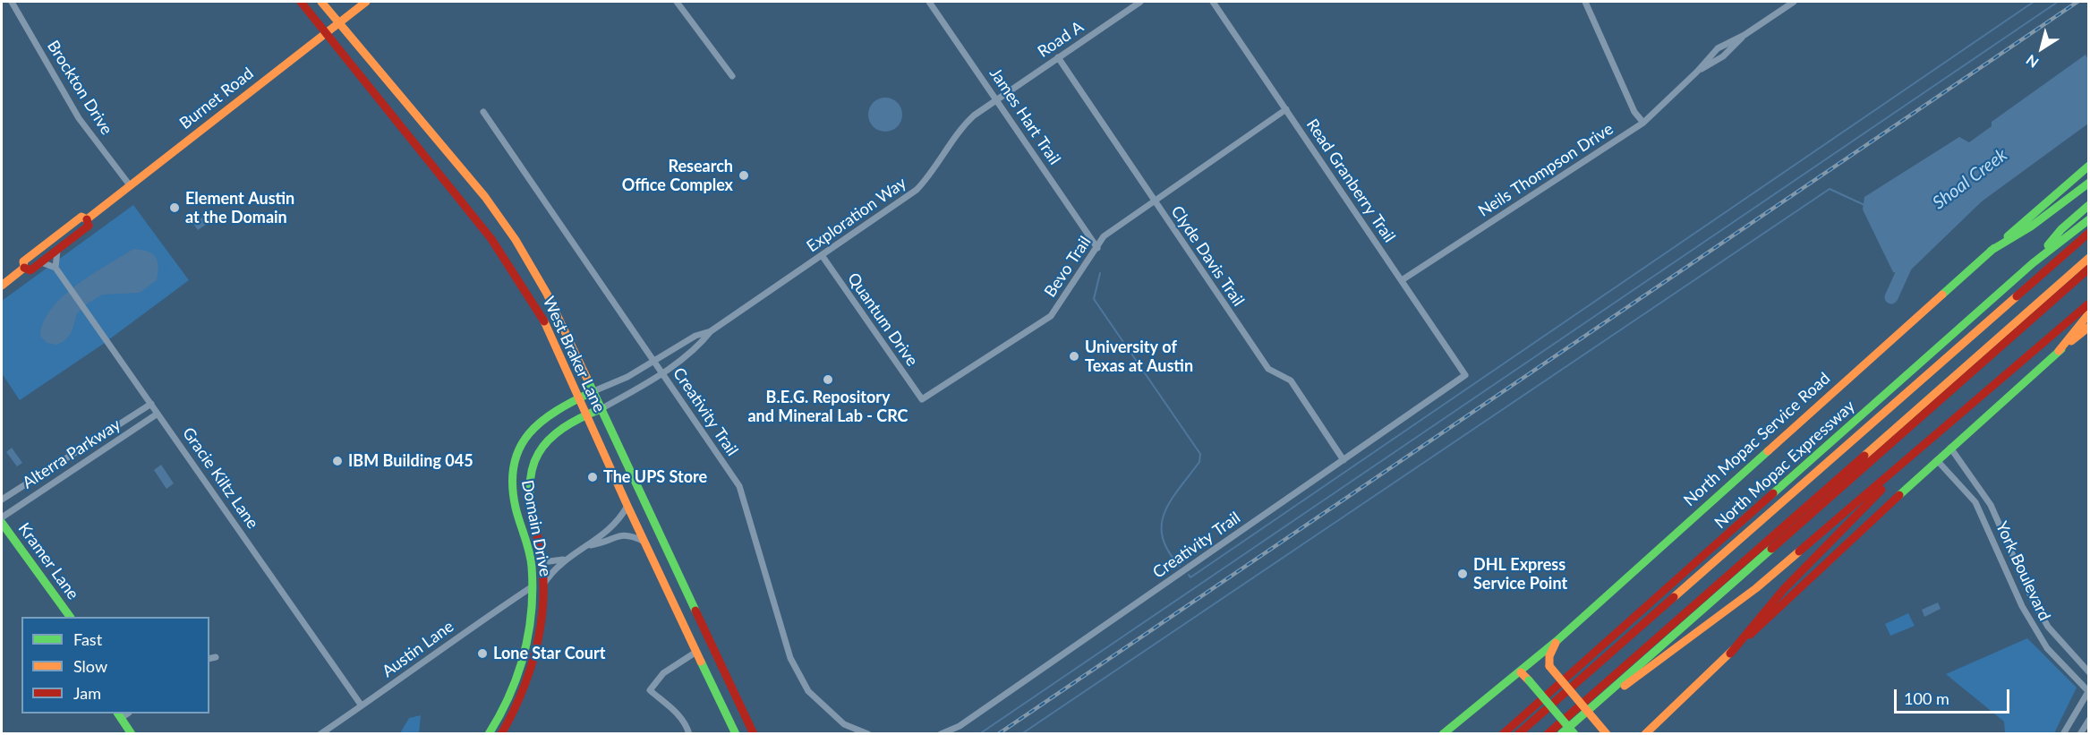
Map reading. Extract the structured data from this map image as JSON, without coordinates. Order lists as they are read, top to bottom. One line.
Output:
{"streets":{"main road":["Burnet Road","West Braker Lane","North Mopac Service Road","North Mopac Expressway","Domain Drive","Kramer Lane"],"street":["Road A","Brockton Drive","James Hart Trail","Neils Thompson Drive","Read Granberry Trail","Exploration Way","Clyde Davis Trail","Bevo Trail","Quantum Drive","Creativity Trail","Alterra Parkway","Gracie Kiltz Lane","York Boulevard","Austin Lane"]},"crossings":[["Road A","James Hart Trail"],["Road A","Exploration Way"],["Road A","Clyde Davis Trail"],["Brockton Drive","Burnet Road"],["Burnet Road","West Braker Lane"],["James Hart Trail","Exploration Way"],["James Hart Trail","Bevo Trail"],["Neils Thompson Drive","Read Granberry Trail"],["Read Granberry Trail","Bevo Trail"],["Read Granberry Trail","Creativity Trail"],["Exploration Way","Quantum Drive"],["Exploration Way","West Braker Lane"],["Exploration Way","Creativity Trail"],["Exploration Way","Domain Drive"],["Clyde Davis Trail","Bevo Trail"],["Clyde Davis Trail","Creativity Trail"],["Bevo Trail","Quantum Drive"],["West Braker Lane","Domain Drive"],["Alterra Parkway","Gracie Kiltz Lane"],["Gracie Kiltz Lane","Austin Lane"],["Domain Drive","Austin Lane"]],"water":["Shoal Creek"],"places":["Research Office Complex","Element Austin at the Domain","University of Texas at Austin","B.E.G. Repository and Mineral Lab - CRC","IBM Building 045","The UPS Store","DHL Express Service Point","Lone Star Court"],"legend":["Fast","Slow","Jam"],"scale_bar":"100 m","north":"bottom left"}
